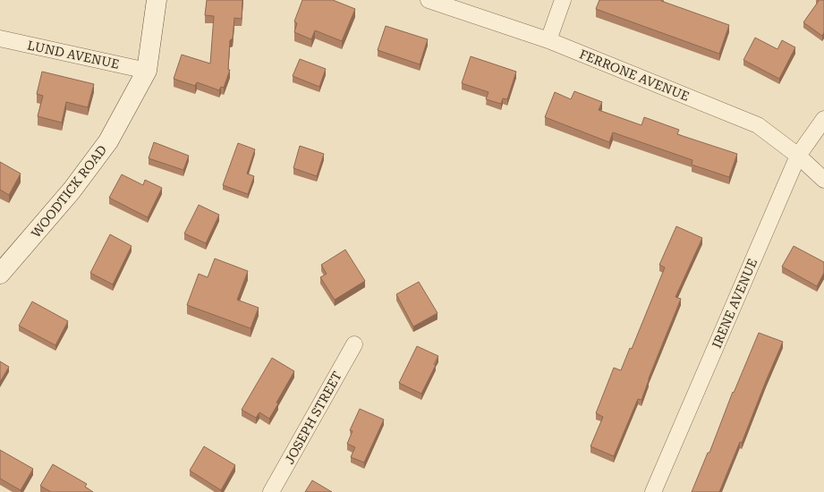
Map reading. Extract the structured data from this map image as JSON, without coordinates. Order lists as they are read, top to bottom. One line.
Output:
{"streets":{"main road":["WOODTICK ROAD"],"street":["LUND AVENUE","FERRONE AVENUE","IRENE AVENUE","JOSEPH STREET"]},"crossings":[["LUND AVENUE","WOODTICK ROAD"],["FERRONE AVENUE","IRENE AVENUE"]]}
